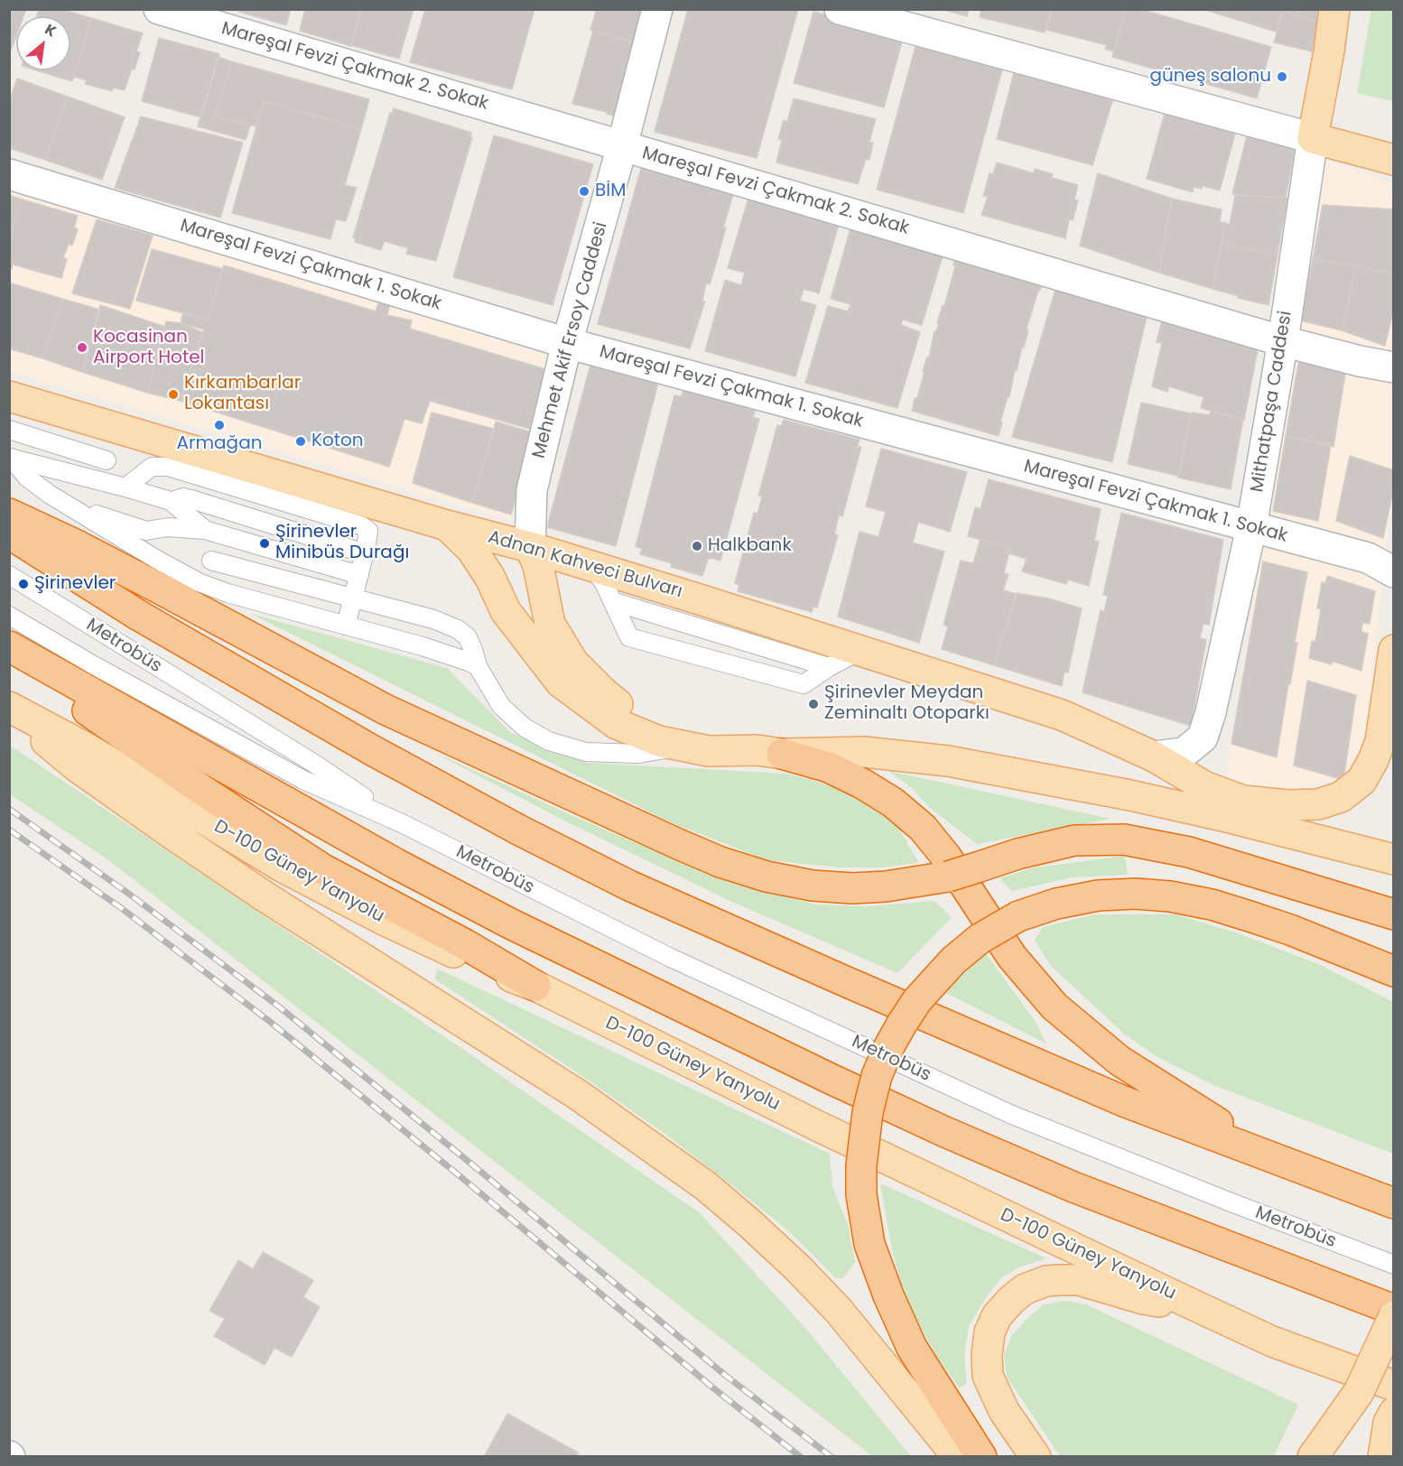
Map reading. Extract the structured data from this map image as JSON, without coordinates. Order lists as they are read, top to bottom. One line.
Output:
{"streets":{"main road":["Mithatpaşa Caddesi","Adnan Kahveci Bulvarı","D-100 Güney Yanyolu"],"street":["Mareşal Fevzi Çakmak 2. Sokak","Mareşal Fevzi Çakmak 1. Sokak","Mehmet Akif Ersoy Caddesi"],"lane":["Metrobüs"]},"crossings":[["Mareşal Fevzi Çakmak 2. Sokak","Mehmet Akif Ersoy Caddesi"],["Mareşal Fevzi Çakmak 2. Sokak","Mithatpaşa Caddesi"],["Mareşal Fevzi Çakmak 1. Sokak","Mehmet Akif Ersoy Caddesi"],["Mareşal Fevzi Çakmak 1. Sokak","Mithatpaşa Caddesi"],["Mehmet Akif Ersoy Caddesi","Adnan Kahveci Bulvarı"],["Mithatpaşa Caddesi","Adnan Kahveci Bulvarı"]],"places":["güneş salonu","BİM","Kocasinan Airport Hotel","Kırkambarlar Lokantası","Armağan","Koton","Şirinevler Minibüs Durağı","Halkbank","Şirinevler","Şirinevler Meydan Zeminaltı Otoparkı"],"north":"top right"}
